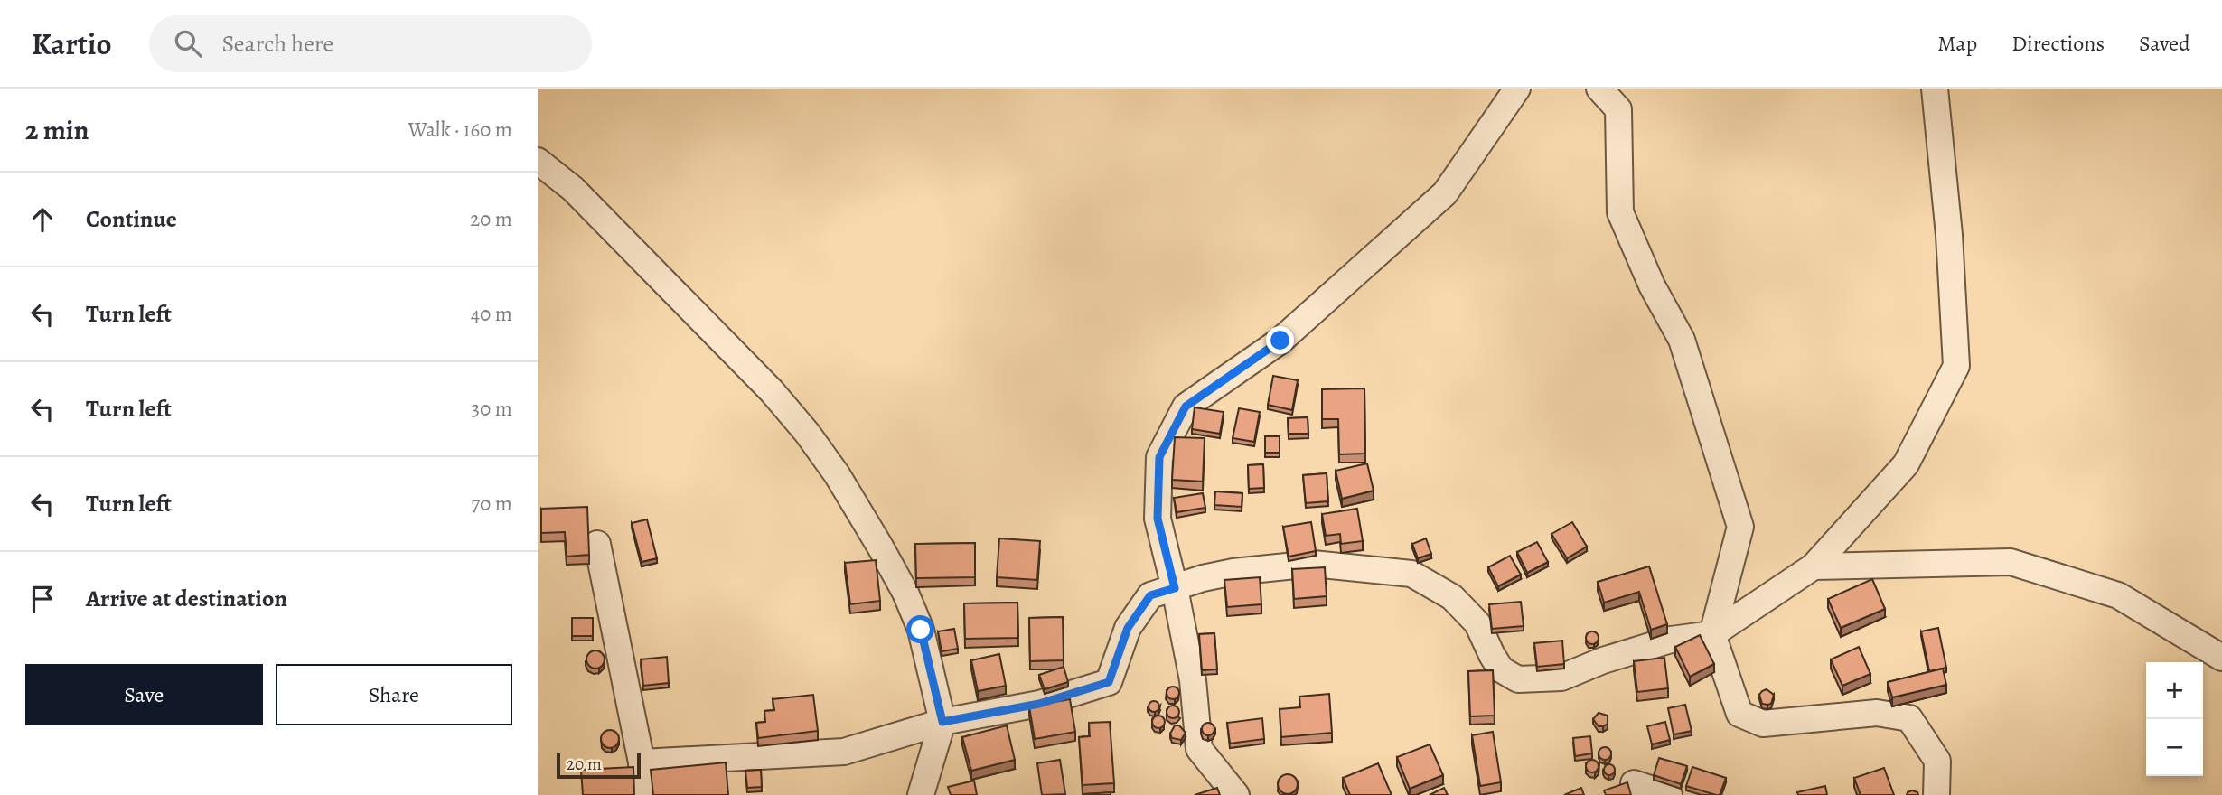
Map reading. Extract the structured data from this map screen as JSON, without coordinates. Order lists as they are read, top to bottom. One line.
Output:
{"scale_bar":"20 m","page":{"header":"Kartio","search":"Search here","nav":["Map","Directions","Saved"],"heading":["2 min","Walk · 160 m"],"list":[["Continue","20 m"],["Turn left","40 m"],["Turn left","30 m"],["Turn left","70 m"],"Arrive at destination"],"buttons":["Save","Share"],"map_buttons":["+","−"],"scale":"20 m"}}
